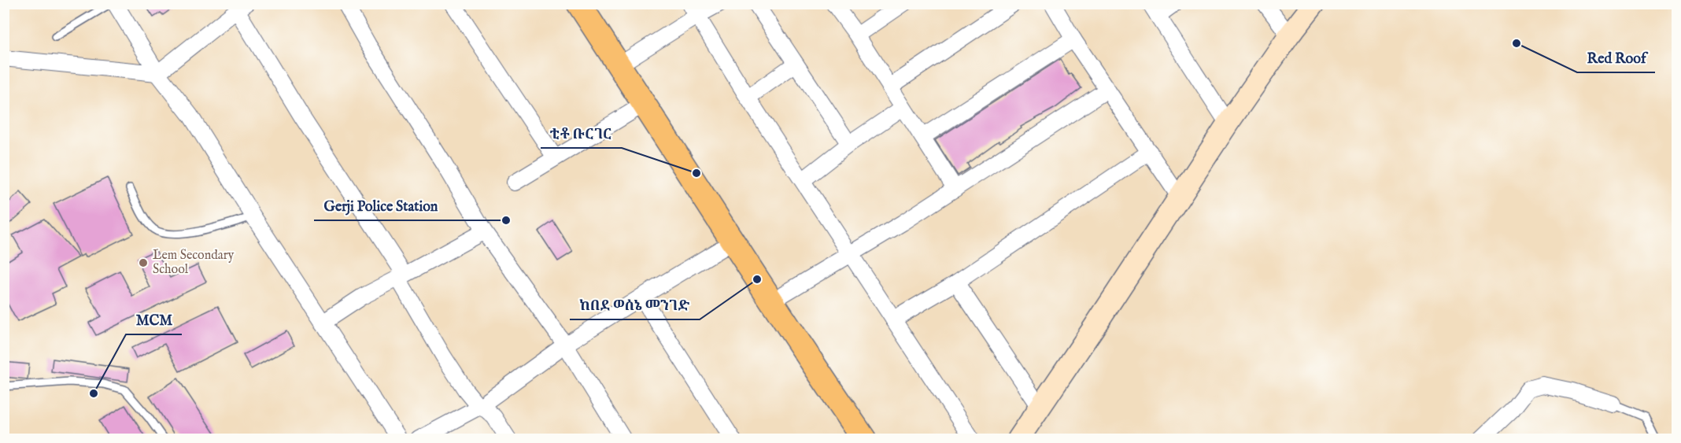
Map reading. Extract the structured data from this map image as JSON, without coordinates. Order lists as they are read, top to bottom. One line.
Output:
{"places":["Red Roof","ቲቶ ቡርገር","Gerji Police Station","Lem Secondary School","ከበደ ወሰኔ መንገድ","MCM"]}
